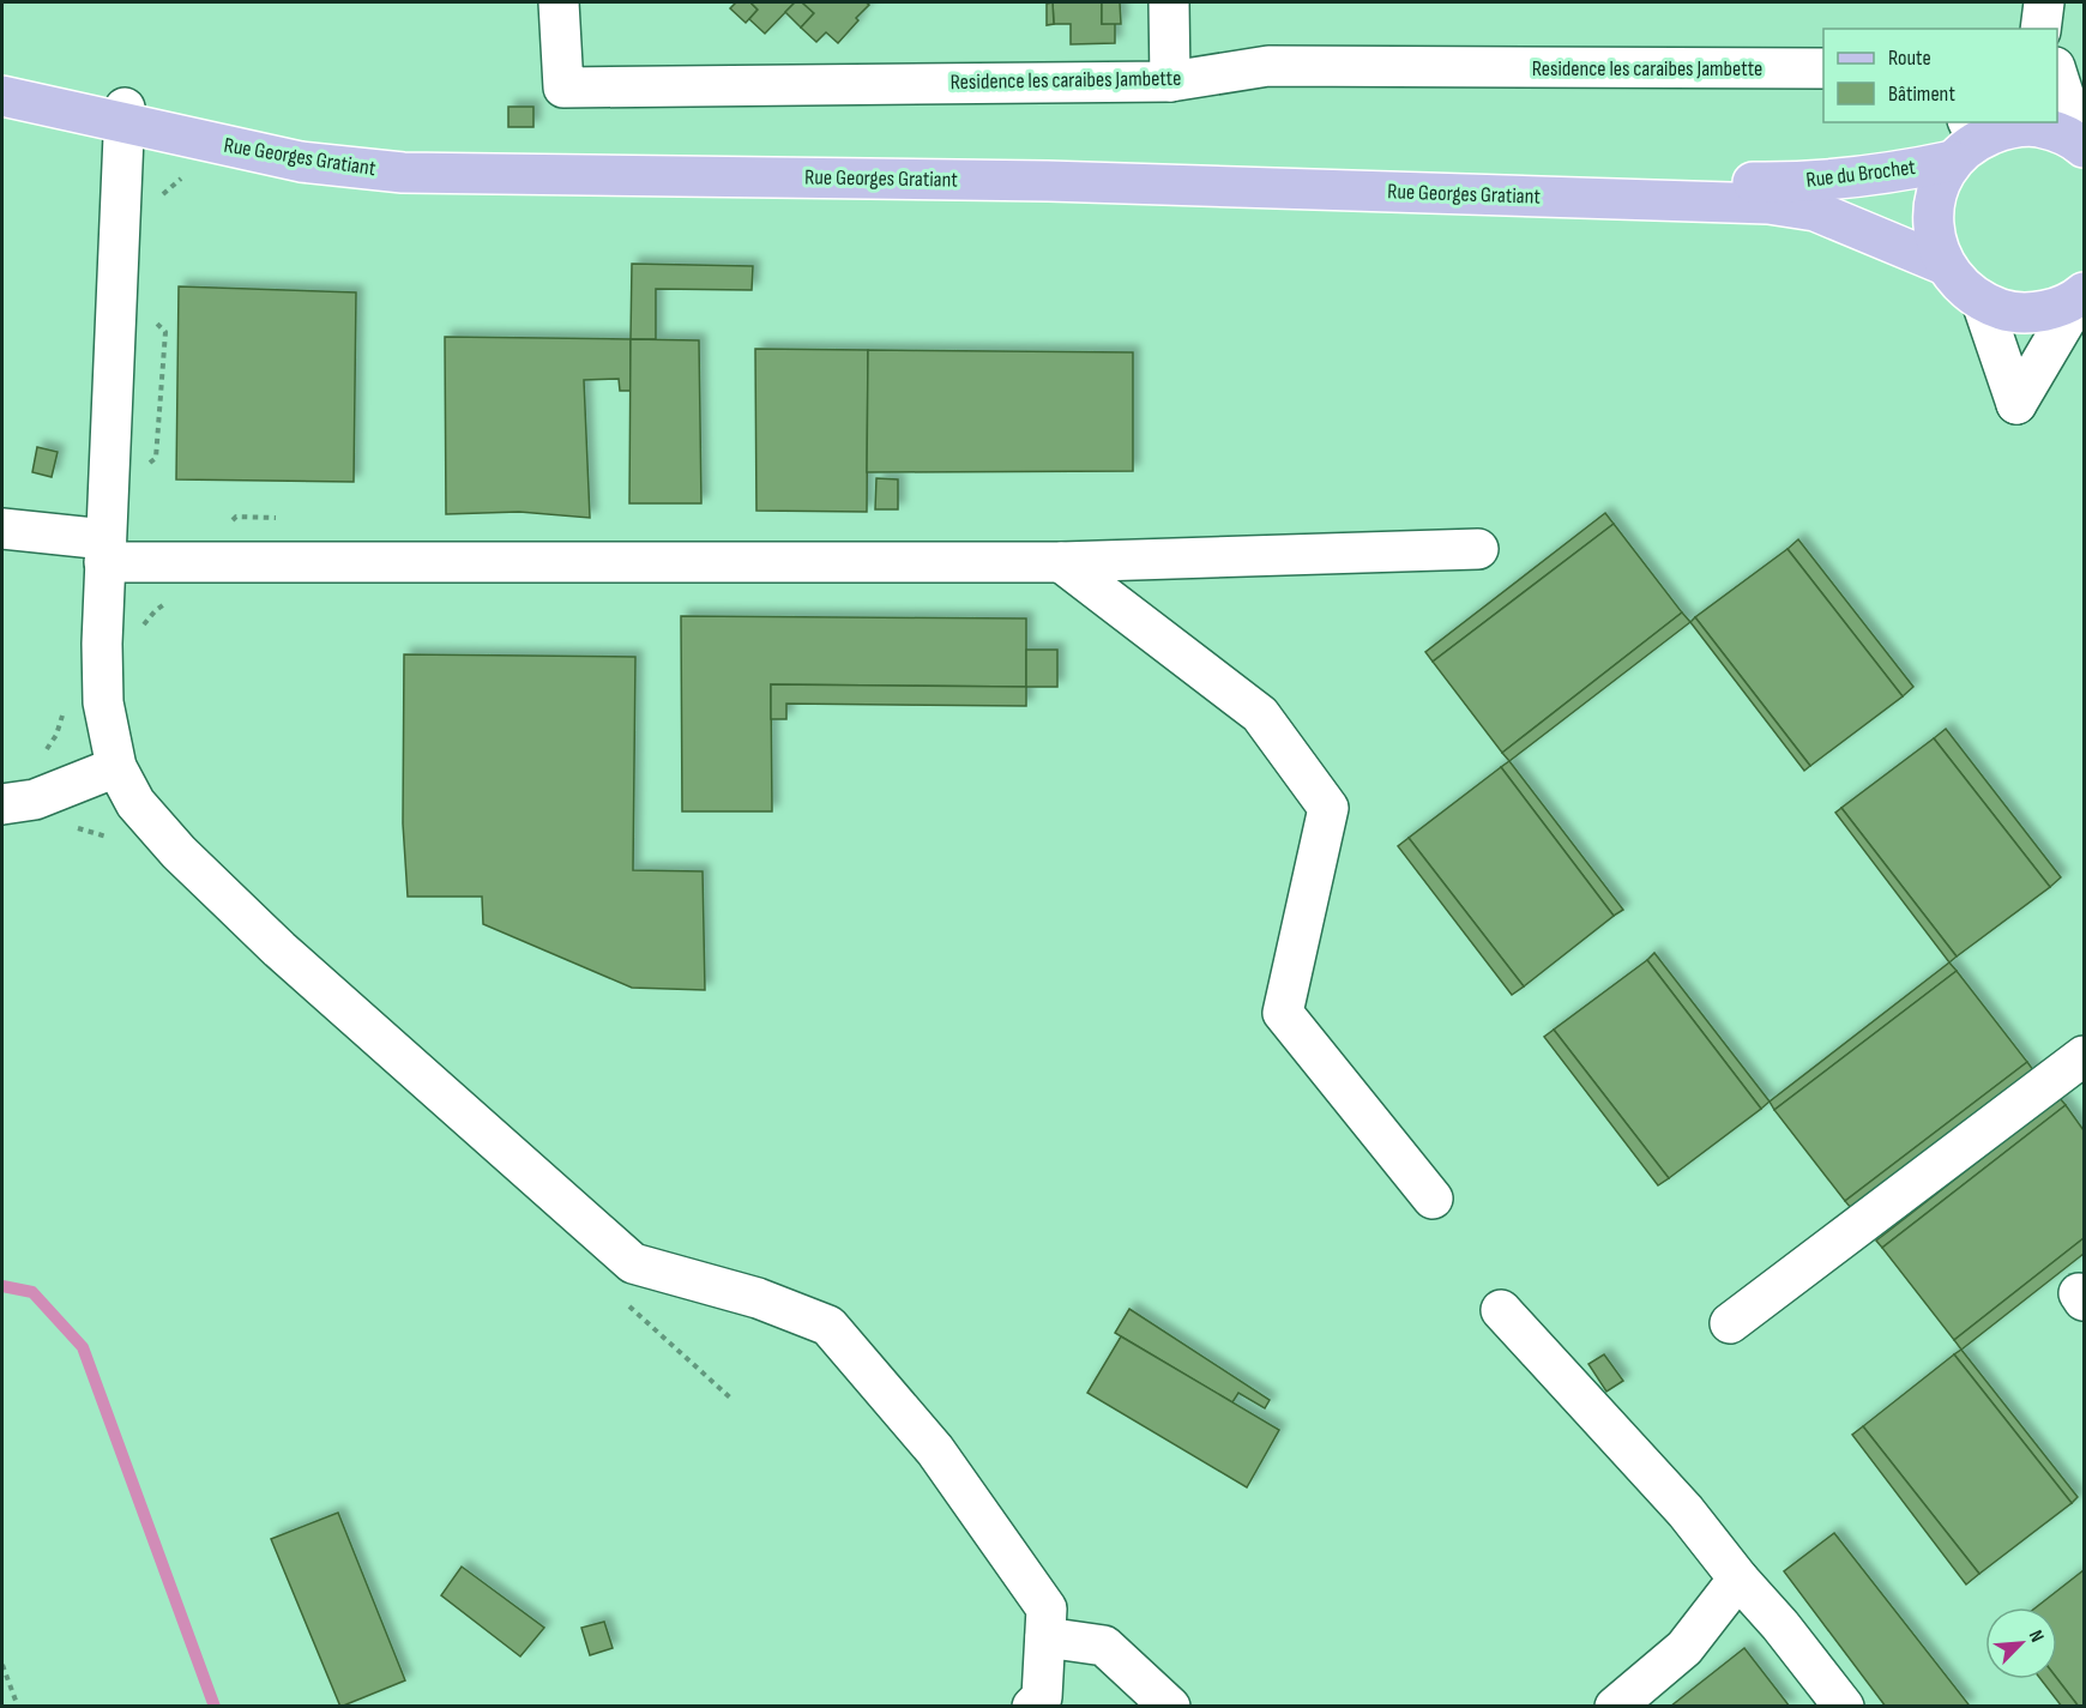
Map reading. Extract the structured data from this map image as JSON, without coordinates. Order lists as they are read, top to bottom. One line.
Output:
{"streets":{"main road":["Rue Georges Gratiant","Rue du Brochet"],"street":["Residence les caraibes Jambette"]},"crossings":[["Rue Georges Gratiant","Rue du Brochet"]],"legend":["Route","Bâtiment"],"north":"top right"}
